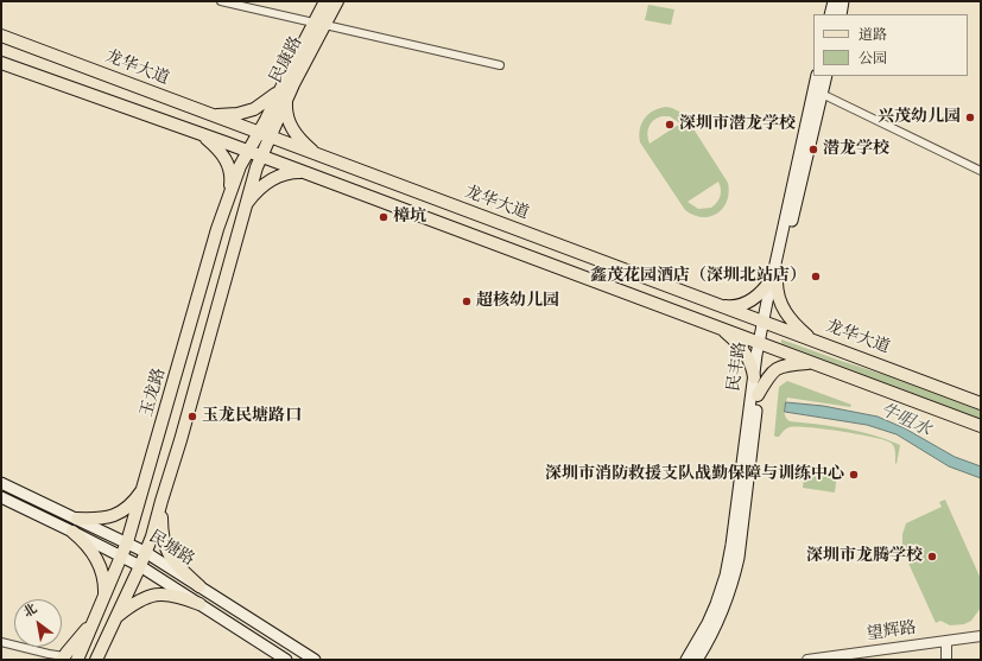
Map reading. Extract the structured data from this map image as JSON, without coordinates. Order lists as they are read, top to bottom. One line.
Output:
{"streets":{"main road":["民康路","龙华大道","民丰路","玉龙路","民塘路"],"street":["望辉路"]},"crossings":[["民康路","龙华大道"],["民康路","玉龙路"],["龙华大道","民丰路"],["龙华大道","玉龙路"],["玉龙路","民塘路"]],"water":["牛咀水"],"places":["兴茂幼儿园","深圳市潜龙学校","潜龙学校","樟坑","鑫茂花园酒店（深圳北站店）","超核幼儿园","玉龙民塘路口","深圳市消防救援支队战勤保障与训练中心","深圳市龙腾学校"],"legend":["道路","公园"],"north":"top left"}
